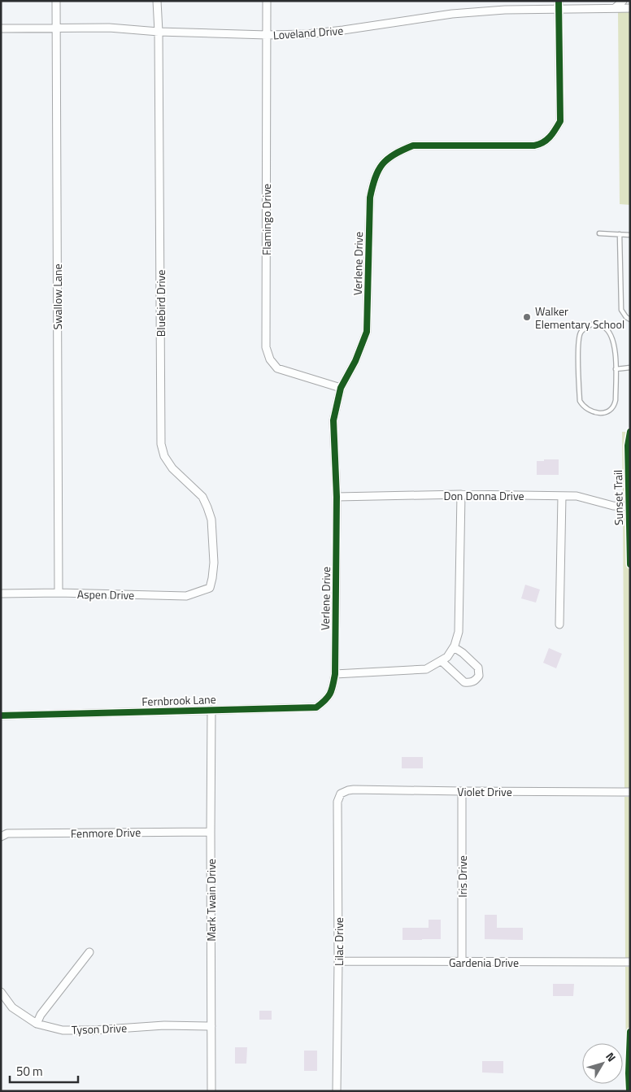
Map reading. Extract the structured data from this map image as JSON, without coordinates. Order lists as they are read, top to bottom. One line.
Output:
{"streets":{"street":["Loveland Drive","Flamingo Drive","Verlene Drive","Swallow Lane","Bluebird Drive","Don Donna Drive","Aspen Drive","Fernbrook Lane","Violet Drive","Fenmore Drive","Iris Drive","Mark Twain Drive","Lilac Drive","Gardenia Drive","Tyson Drive"],"cycle path":["Sunset Trail"]},"crossings":[["Loveland Drive","Flamingo Drive"],["Loveland Drive","Verlene Drive"],["Loveland Drive","Swallow Lane"],["Loveland Drive","Bluebird Drive"],["Flamingo Drive","Verlene Drive"],["Verlene Drive","Don Donna Drive"],["Verlene Drive","Fernbrook Lane"],["Swallow Lane","Aspen Drive"],["Bluebird Drive","Aspen Drive"],["Fernbrook Lane","Mark Twain Drive"],["Violet Drive","Iris Drive"],["Violet Drive","Lilac Drive"],["Fenmore Drive","Mark Twain Drive"],["Iris Drive","Gardenia Drive"],["Mark Twain Drive","Tyson Drive"],["Lilac Drive","Gardenia Drive"]],"places":["Walker Elementary School"],"scale_bar":"50 m","north":"top right"}
